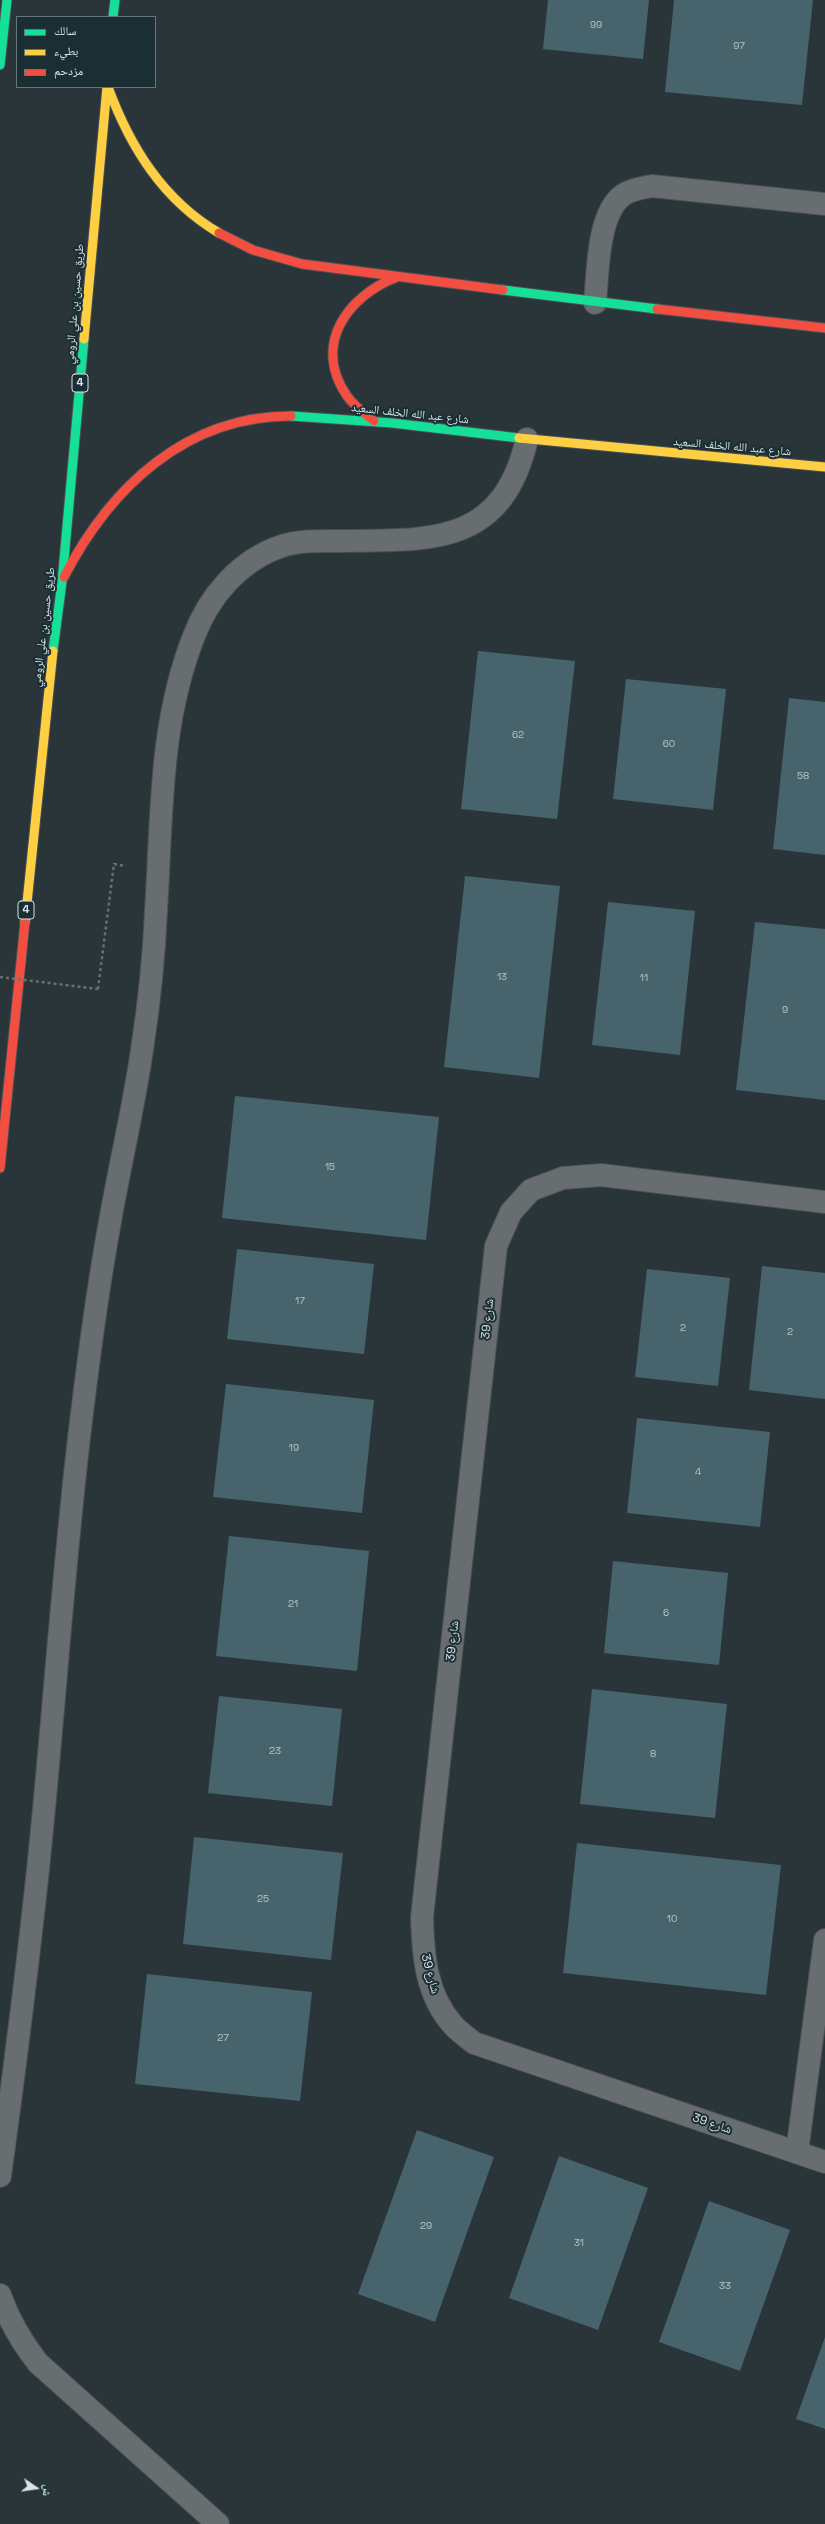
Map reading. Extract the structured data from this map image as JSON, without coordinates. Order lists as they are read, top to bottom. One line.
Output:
{"streets":{"main road":["طريق حسين بن علي الرومي","4","شارع عبد الله الخلف السعيد"],"street":["شارع 39"]},"crossings":[["طريق حسين بن علي الرومي","شارع عبد الله الخلف السعيد"]],"house_numbers":["99","97","62","60","58","13","11","9","15","17","2","2","19","4","21","6","23","8","25","10","27","29","31","33"],"legend":["سالك","بطيء","مزدحم"],"north":"right"}
